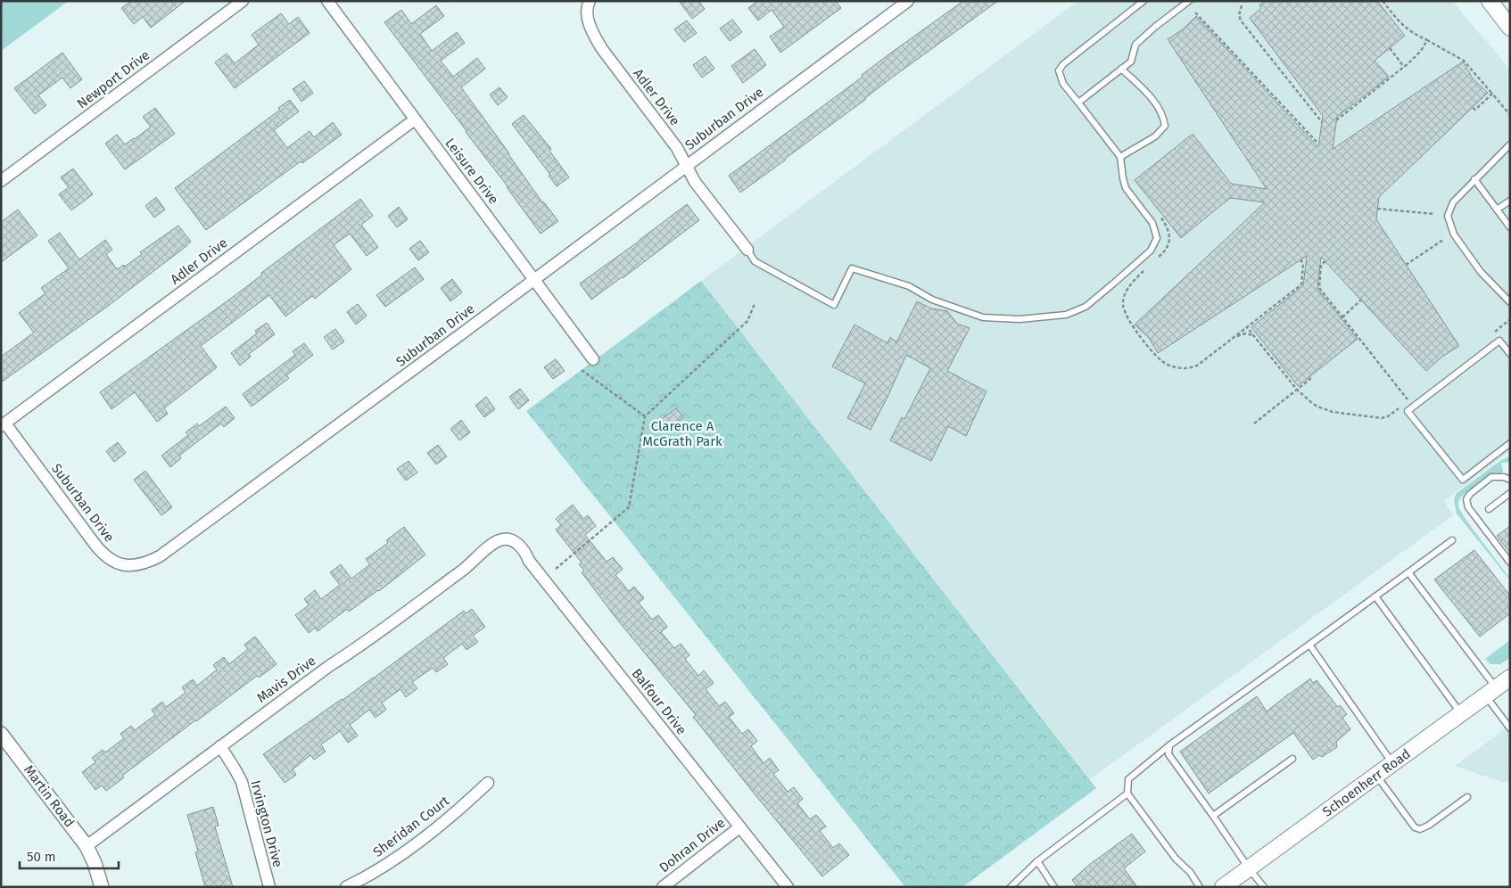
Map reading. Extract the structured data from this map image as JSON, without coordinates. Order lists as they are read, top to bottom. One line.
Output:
{"streets":{"main road":["Schoenherr Road"],"street":["Newport Drive","Adler Drive","Suburban Drive","Leisure Drive","Mavis Drive","Balfour Drive","Martin Road","Irvington Drive","Sheridan Court","Dohran Drive"]},"crossings":[["Adler Drive","Suburban Drive"],["Adler Drive","Leisure Drive"],["Suburban Drive","Leisure Drive"],["Mavis Drive","Balfour Drive"],["Mavis Drive","Martin Road"],["Mavis Drive","Irvington Drive"],["Balfour Drive","Dohran Drive"]],"parks":["Clarence A McGrath Park"],"scale_bar":"50 m"}
